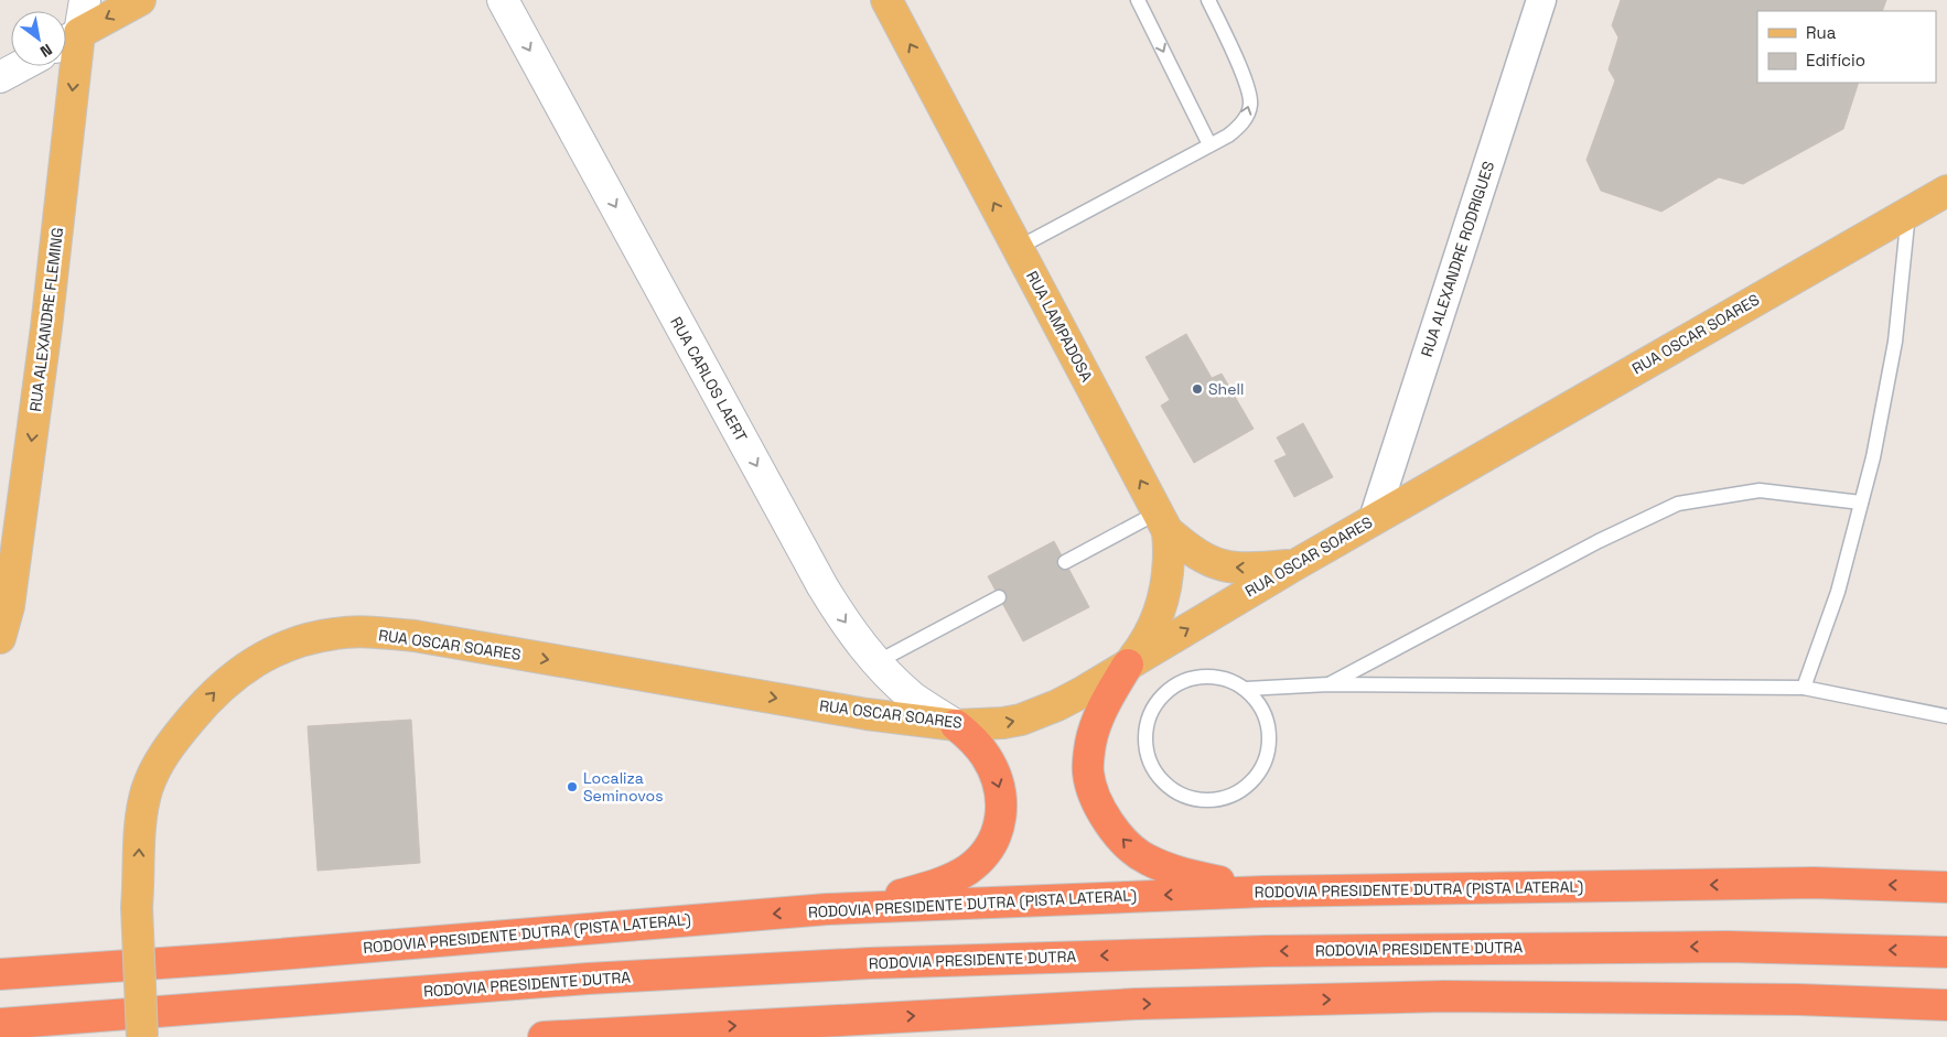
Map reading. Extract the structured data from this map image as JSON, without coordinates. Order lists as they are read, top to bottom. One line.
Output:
{"streets":{"highway":["RODOVIA PRESIDENTE DUTRA (PISTA LATERAL)","RODOVIA PRESIDENTE DUTRA"],"main road":["RUA ALEXANDRE FLEMING","RUA LAMPADOSA","RUA OSCAR SOARES","RUA CARLOS LAERT"],"street":["RUA ALEXANDRE RODRIGUES"]},"crossings":[["RUA ALEXANDRE RODRIGUES","RUA OSCAR SOARES"],["RUA LAMPADOSA","RUA OSCAR SOARES"],["RUA OSCAR SOARES","RUA CARLOS LAERT"]],"one_way":["RUA ALEXANDRE FLEMING","RUA LAMPADOSA","RUA OSCAR SOARES","RUA CARLOS LAERT"],"places":["Shell","Localiza Seminovos"],"legend":["Rua","Edifício"],"north":"bottom right"}
